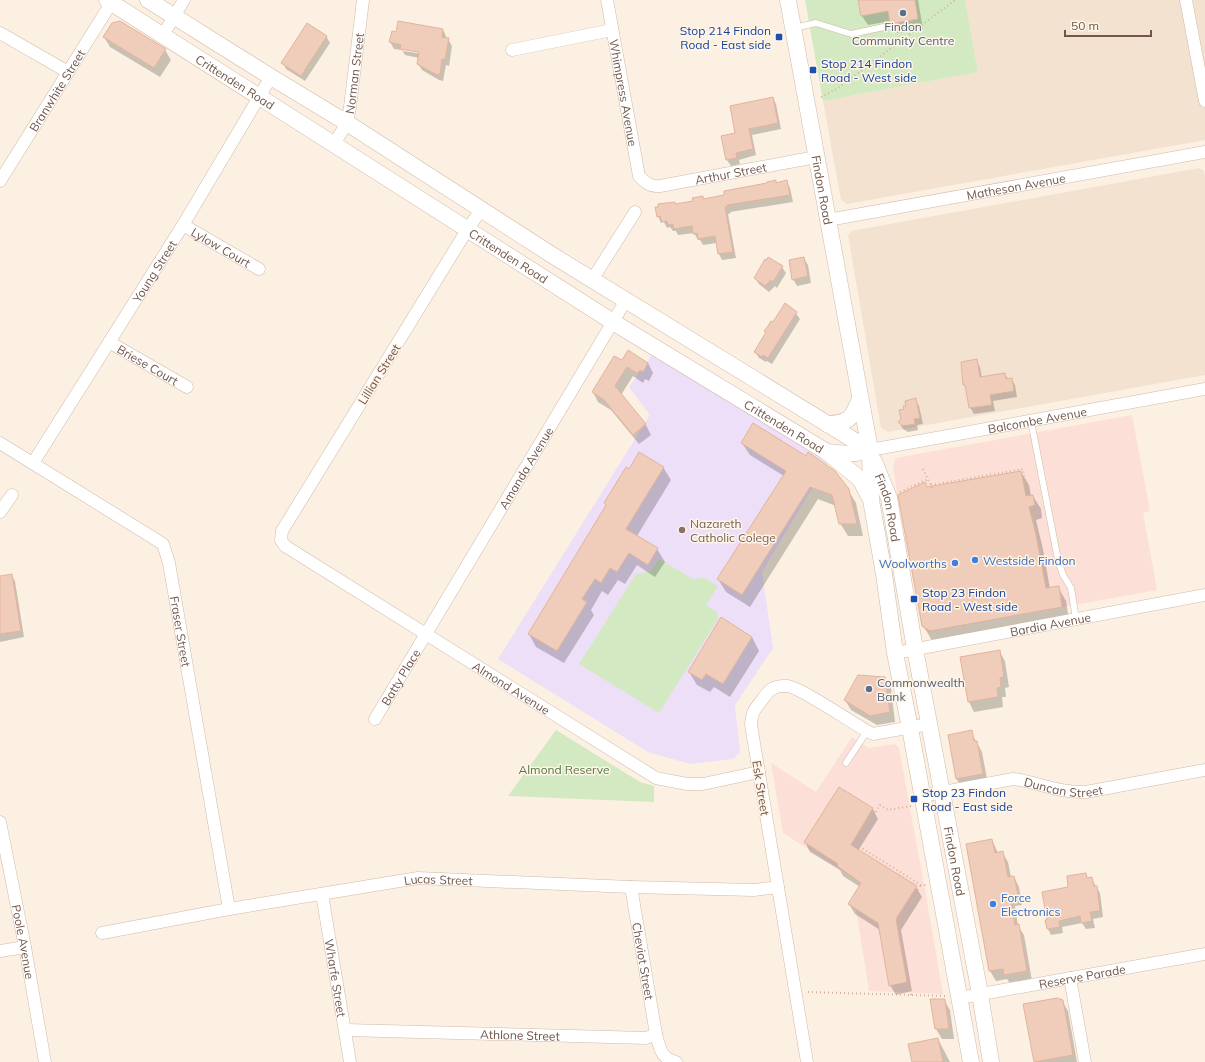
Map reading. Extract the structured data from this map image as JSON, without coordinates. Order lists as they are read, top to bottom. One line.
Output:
{"streets":{"main road":["Crittenden Road","Findon Road"],"street":["Norman Street","Branwhite Street","Whimpress Avenue","Arthur Street","Matheson Avenue","Lylow Court","Young Street","Briese Court","Lillian Street","Balcombe Avenue","Amanda Avenue","Bardia Avenue","Fraser Street","Batty Place","Almond Avenue","Duncan Street","Esk Street","Lucas Street","Poole Avenue","Cheviot Street","Reserve Parade","Wharfe Street","Athlone Street"]},"crossings":[["Norman Street","Crittenden Road"],["Crittenden Road","Branwhite Street"],["Crittenden Road","Findon Road"],["Crittenden Road","Young Street"],["Crittenden Road","Lillian Street"],["Crittenden Road","Balcombe Avenue"],["Crittenden Road","Amanda Avenue"],["Whimpress Avenue","Arthur Street"],["Arthur Street","Findon Road"],["Matheson Avenue","Findon Road"],["Findon Road","Balcombe Avenue"],["Findon Road","Bardia Avenue"],["Findon Road","Duncan Street"],["Findon Road","Esk Street"],["Findon Road","Reserve Parade"],["Lylow Court","Young Street"],["Young Street","Briese Court"],["Young Street","Fraser Street"],["Lillian Street","Almond Avenue"],["Amanda Avenue","Batty Place"],["Amanda Avenue","Almond Avenue"],["Fraser Street","Lucas Street"],["Batty Place","Almond Avenue"],["Almond Avenue","Esk Street"],["Esk Street","Lucas Street"],["Lucas Street","Cheviot Street"],["Lucas Street","Wharfe Street"],["Cheviot Street","Athlone Street"],["Wharfe Street","Athlone Street"]],"parks":["Almond Reserve"],"places":{"other":["Findon Community Centre","Nazareth Catholic Colege","Westside Findon","Woolworths","Commonwealth Bank","Force Electronics"],"transit":["Stop 214 Findon Road - East side","Stop 214 Findon Road - West side","Stop 23 Findon Road - West side","Stop 23 Findon Road - East side"]},"scale_bar":"50 m"}
